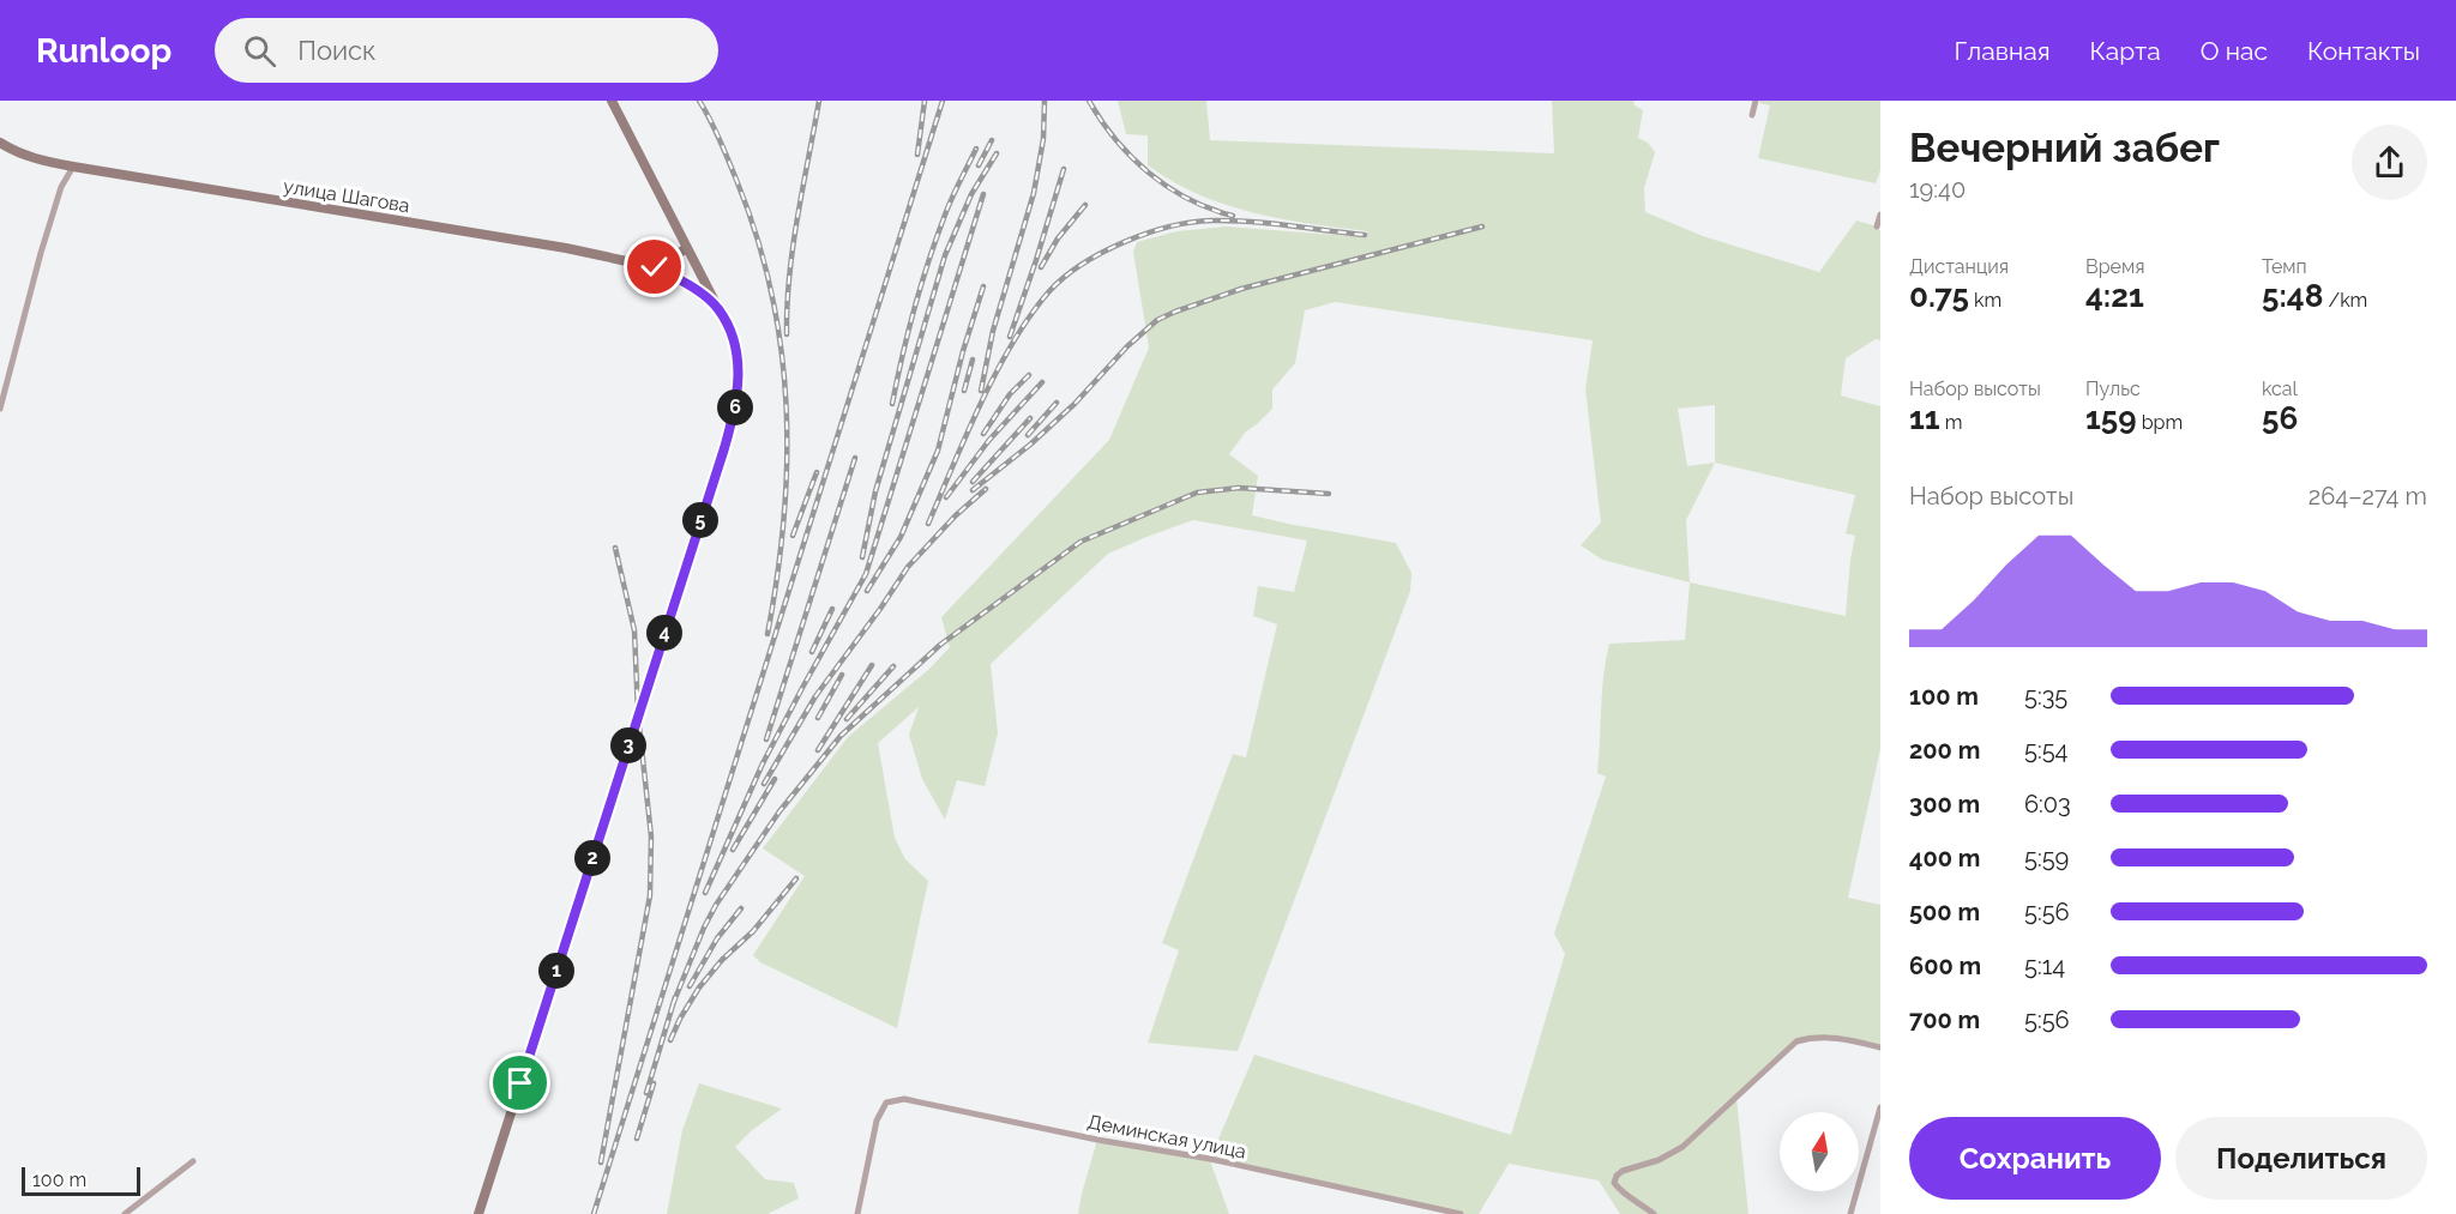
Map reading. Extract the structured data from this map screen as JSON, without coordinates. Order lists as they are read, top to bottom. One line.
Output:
{"streets":{"main road":["улица Шагова"],"street":["Деминская улица"]},"scale_bar":"100 m","north":"top","page":{"header":"Runloop","search":"Поиск","nav":["Главная","Карта","О нас","Контакты"],"heading":["Вечерний забег","19:40"],"stats":[["Дистанция","0.75 km"],["Время","4:21"],["Темп","5:48 /km"],["Набор высоты","11 m"],["Пульс","159 bpm"],["kcal","56"]],"pins":["6","5","4","3","2","1"],"chart":["Набор высоты","264–274 m"],"list":[{"name":"100 m","note":"5:35"},{"name":"200 m","note":"5:54"},{"name":"300 m","note":"6:03"},{"name":"400 m","note":"5:59"},{"name":"500 m","note":"5:56"},{"name":"600 m","note":"5:14"},{"name":"700 m","note":"5:56"}],"buttons":["Сохранить","Поделиться"],"scale":"100 m"}}
